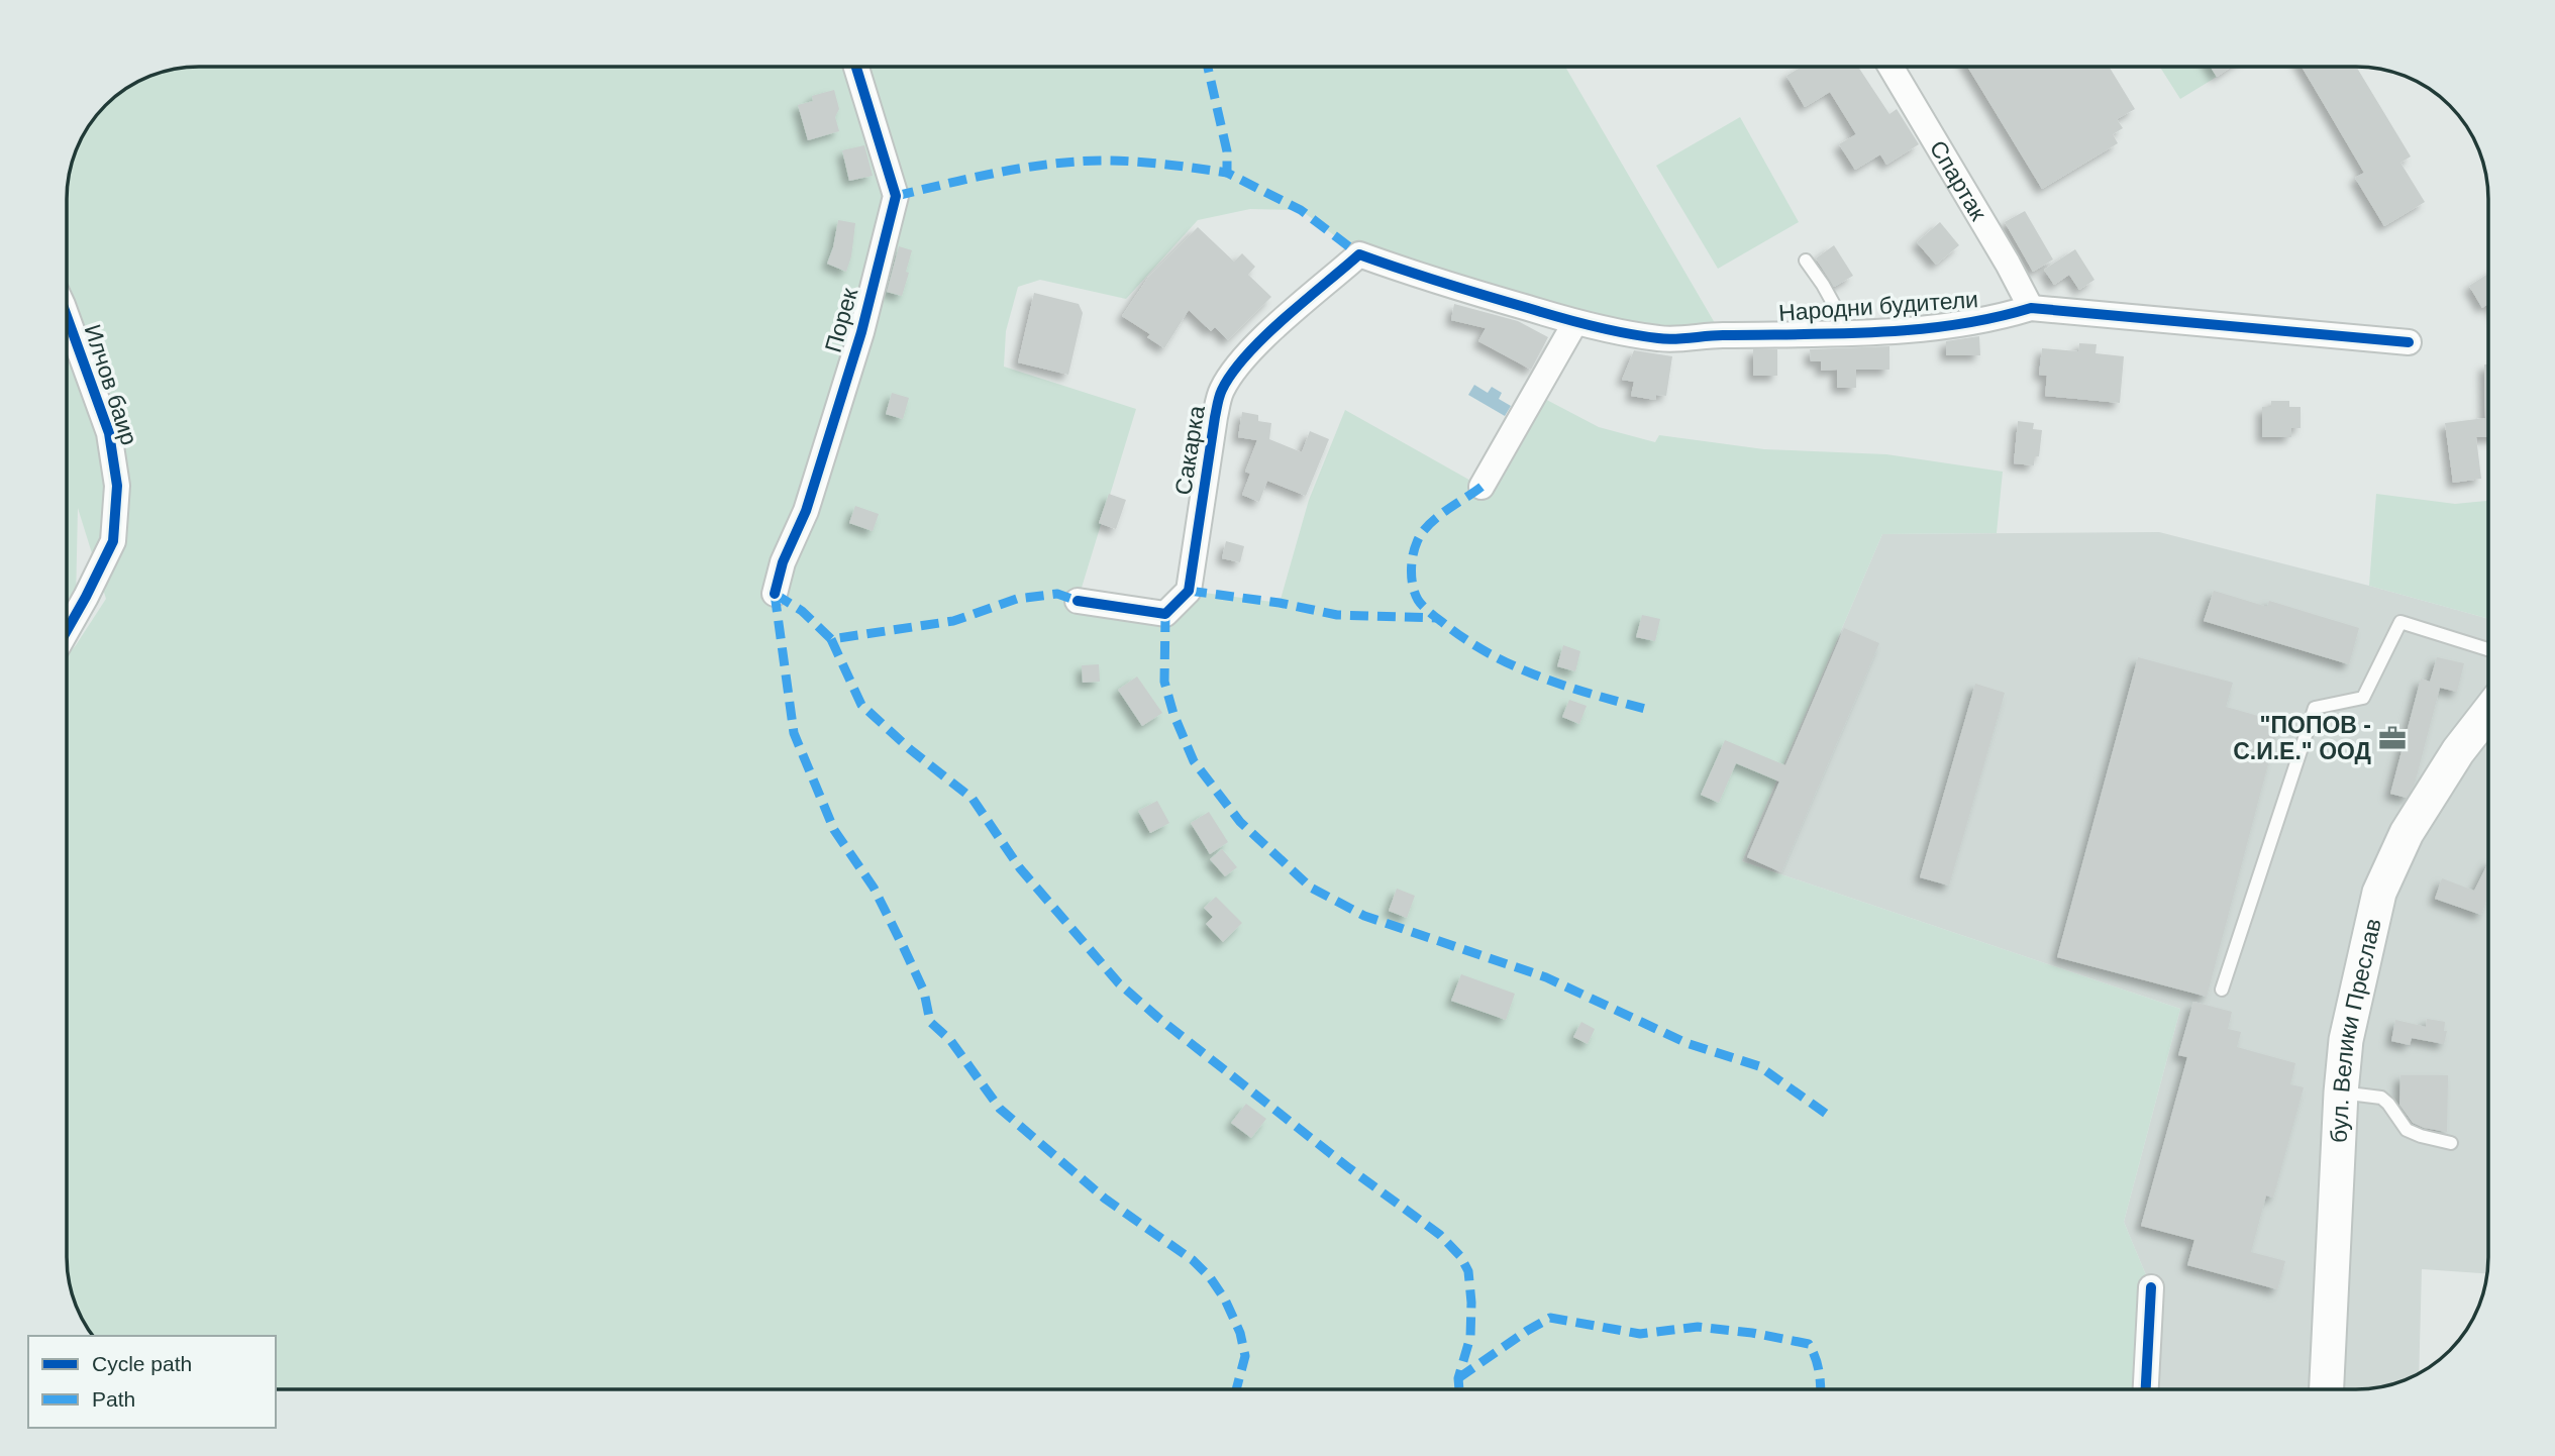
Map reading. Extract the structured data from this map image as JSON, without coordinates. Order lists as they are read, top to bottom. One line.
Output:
{"streets":{"main road":["бул. Велики Преслав"],"street":["Спартак","Народни будители","Порек","Илчов баир","Сакарка"]},"crossings":[["Спартак","Народни будители"],["Народни будители","Сакарка"]],"places":{"office":["\"ПОПОВ - С.И.Е.\" ООД"]},"legend":["Cycle path","Path"]}
